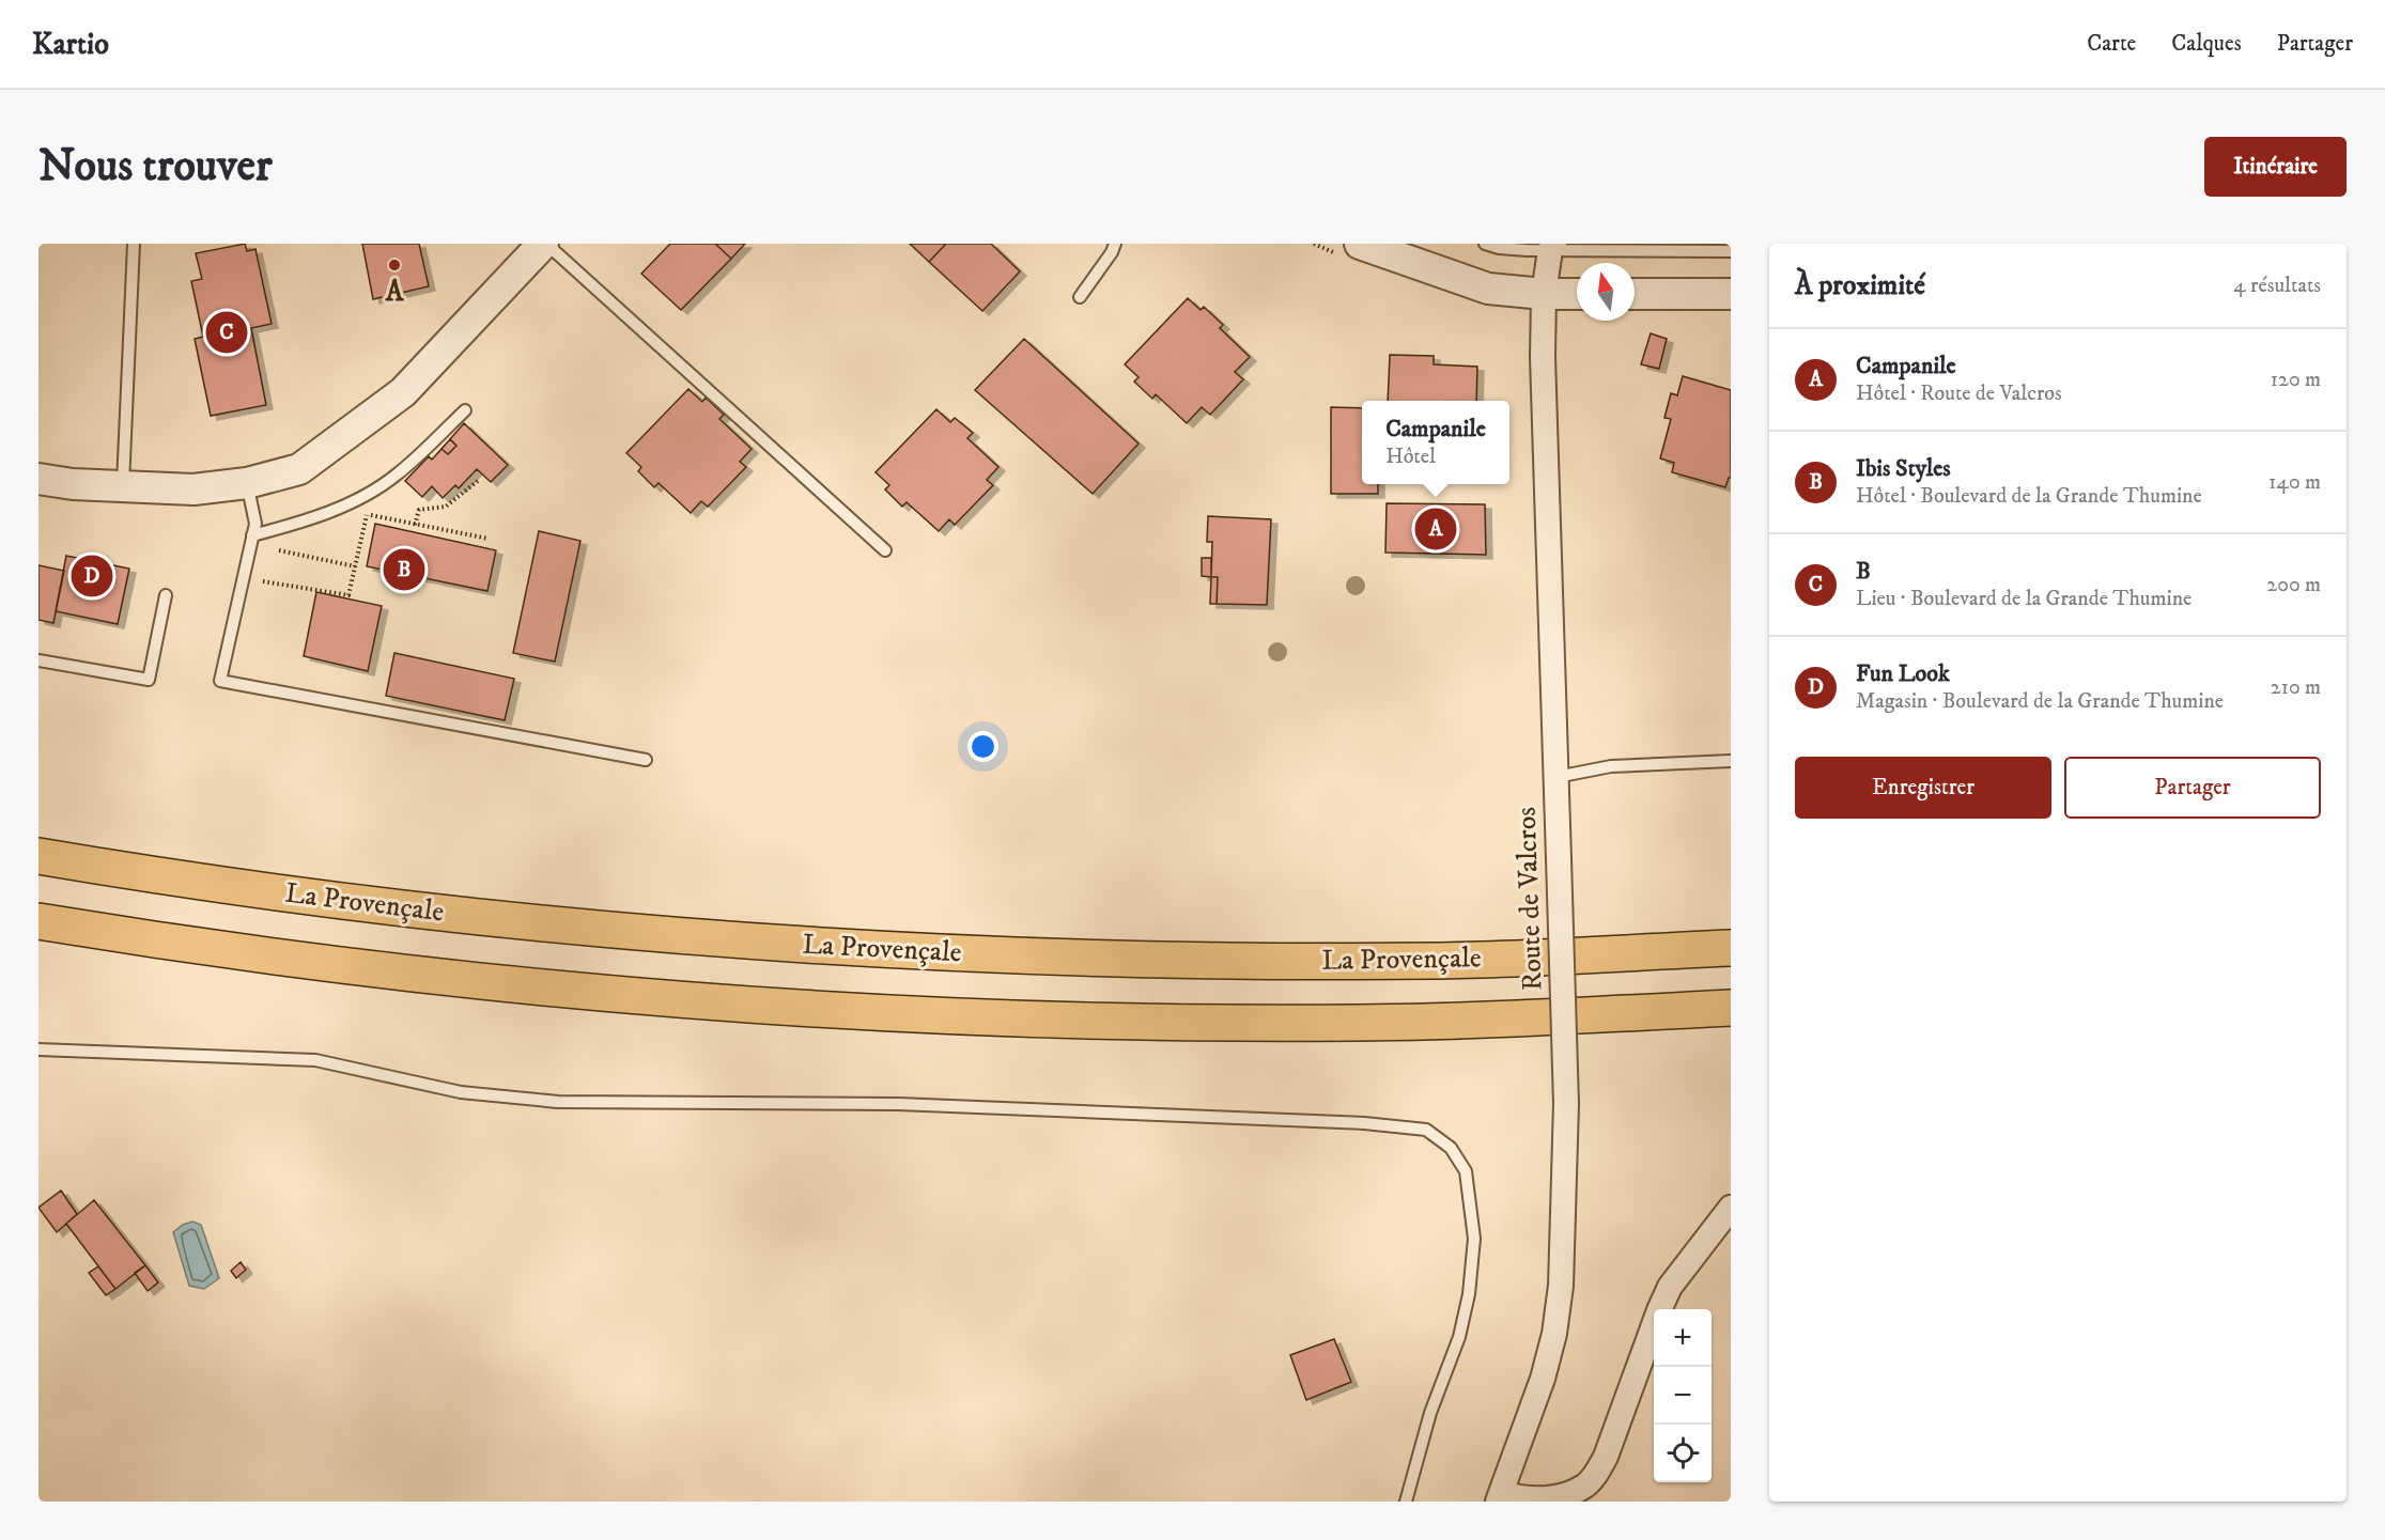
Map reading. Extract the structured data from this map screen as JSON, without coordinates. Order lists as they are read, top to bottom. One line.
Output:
{"streets":{"highway":["La Provençale"],"street":["Route de Valcros"]},"places":["A"],"north":"top","page":{"header":"Kartio","nav":["Carte","Calques","Partager"],"buttons":["Itinéraire",["Enregistrer","Partager"]],"title":"Nous trouver","heading":["À proximité","4 résultats"],"pins":["C","A","B","D"],"list":[{"mark":"A","name":"Campanile","note":"Hôtel · Route de Valcros","value":"120 m"},{"mark":"B","name":"Ibis Styles","note":"Hôtel · Boulevard de la Grande Thumine","value":"140 m"},{"mark":"C","name":"B","note":"Lieu · Boulevard de la Grande Thumine","value":"200 m"},{"mark":"D","name":"Fun Look","note":"Magasin · Boulevard de la Grande Thumine","value":"210 m"}],"popup":["Campanile","Hôtel"],"map_buttons":["+","−"]}}
